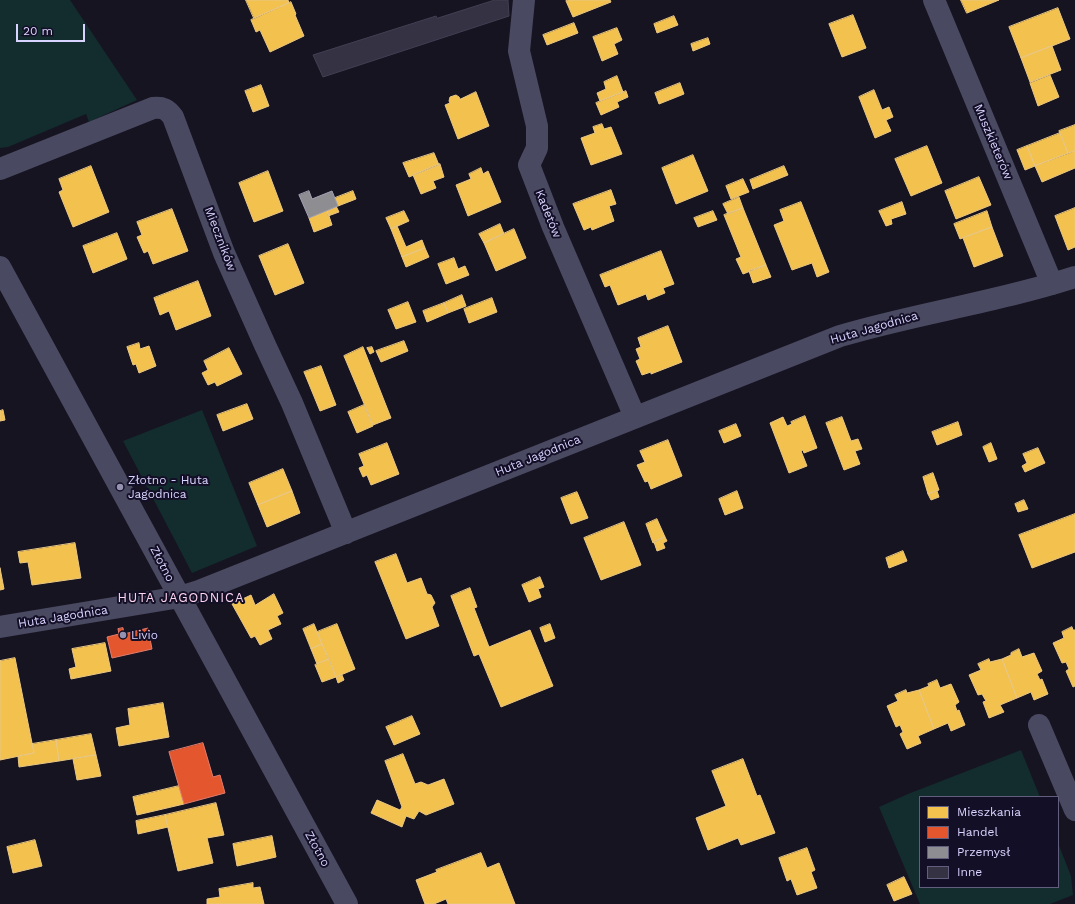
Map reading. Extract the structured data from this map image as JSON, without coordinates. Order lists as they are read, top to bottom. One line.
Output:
{"streets":{"street":["Muszkieterów","Kadetów","Mieczników","Huta Jagodnica","Złotno"]},"crossings":[["Muszkieterów","Huta Jagodnica"],["Kadetów","Huta Jagodnica"],["Mieczników","Huta Jagodnica"],["Huta Jagodnica","Złotno"]],"districts":["HUTA JAGODNICA"],"places":["Złotno - Huta Jagodnica","Livio"],"legend":["Mieszkania","Handel","Przemysł","Inne"],"scale_bar":"20 m"}
